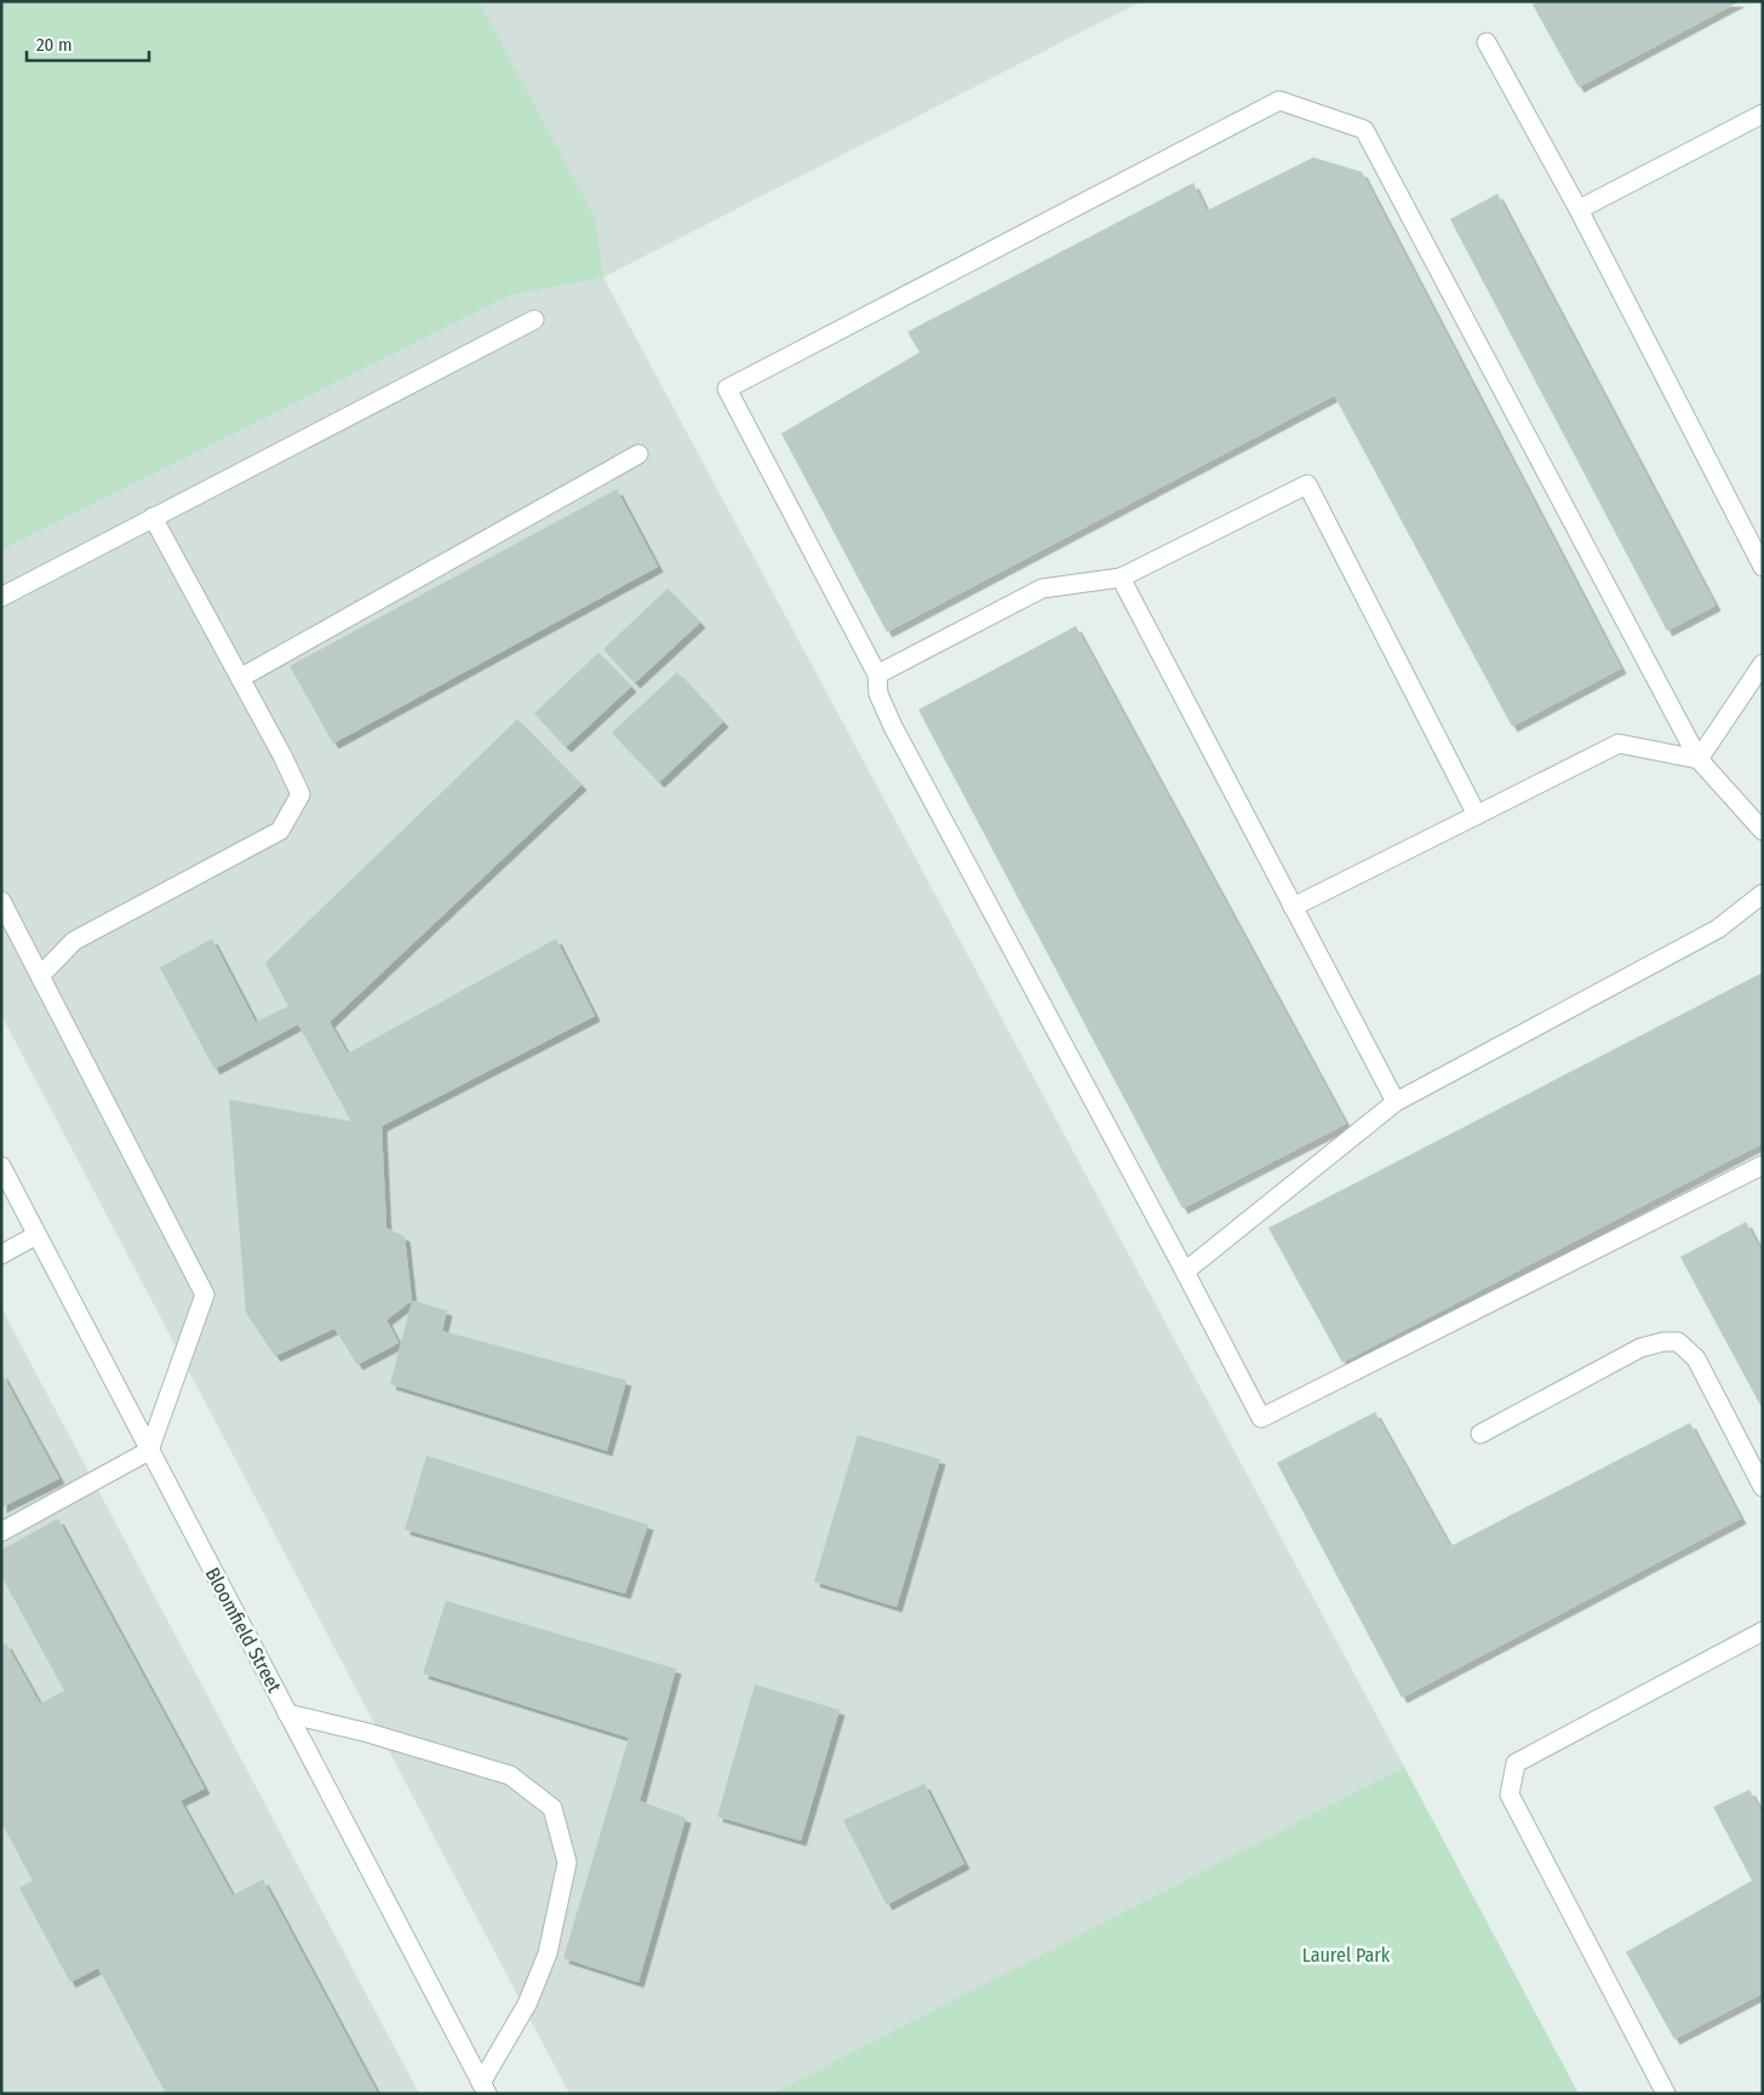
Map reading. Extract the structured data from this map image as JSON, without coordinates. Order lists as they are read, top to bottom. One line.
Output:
{"streets":{"street":["Bloomfield Street"]},"parks":["Laurel Park"],"scale_bar":"20 m"}
